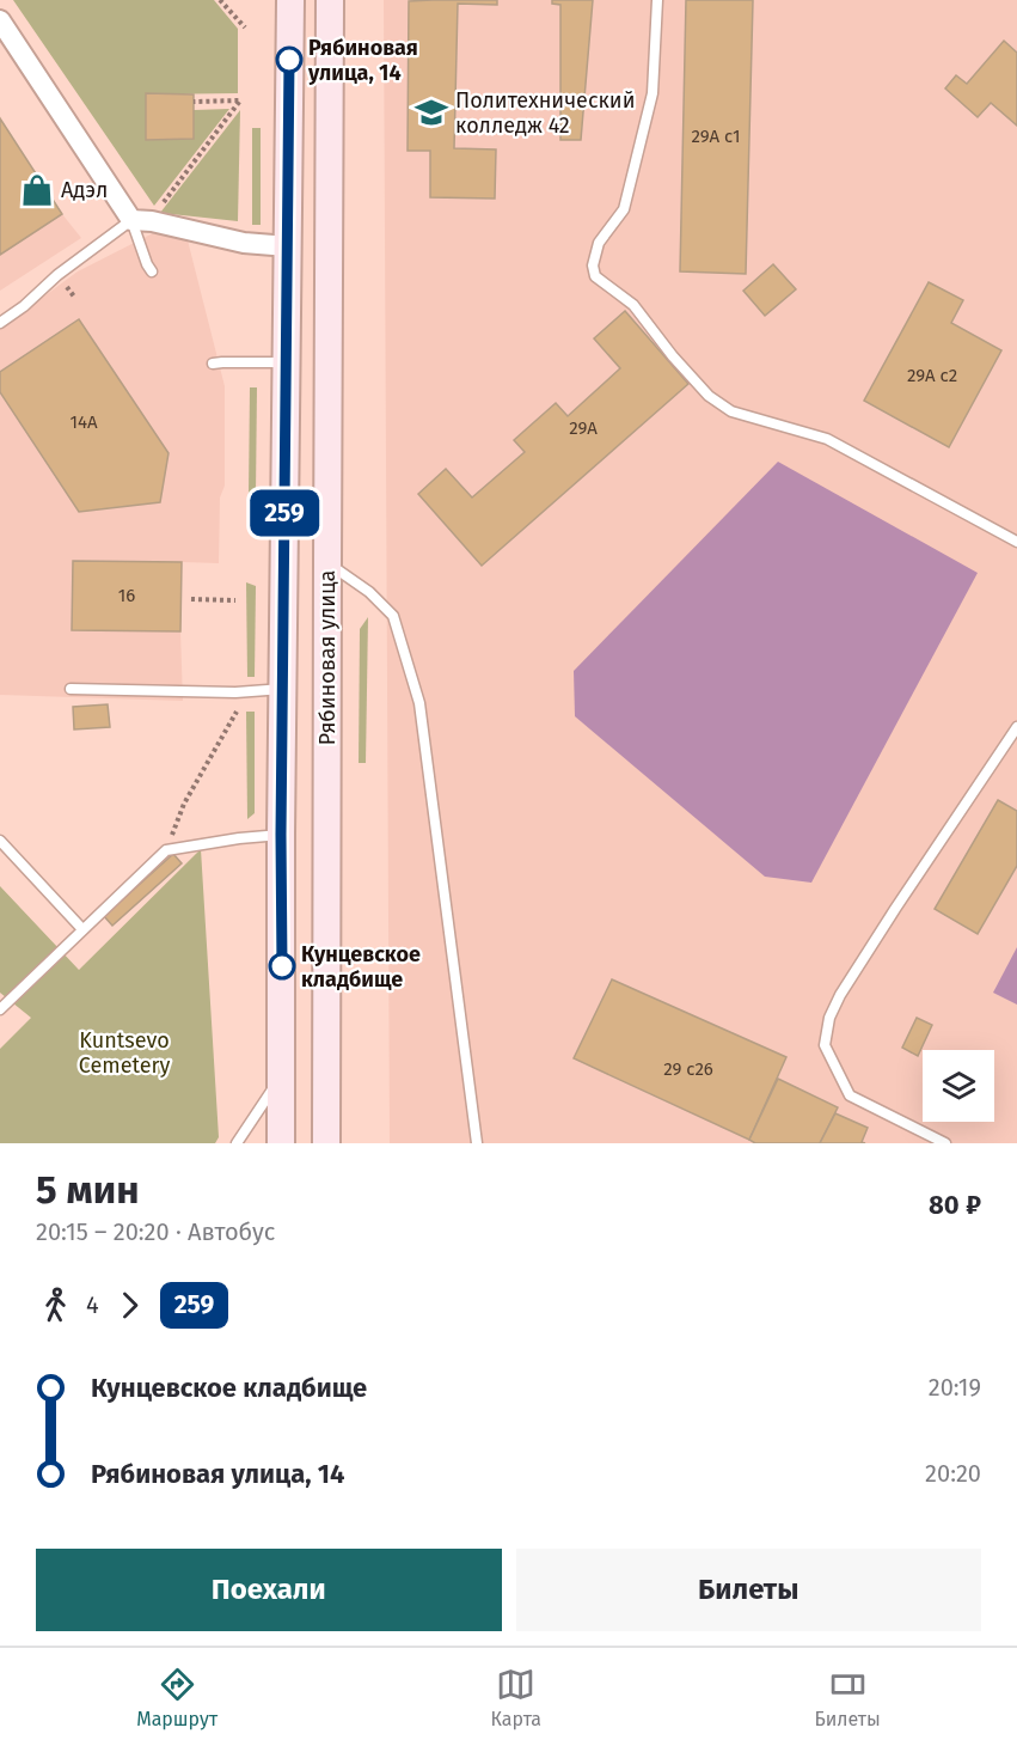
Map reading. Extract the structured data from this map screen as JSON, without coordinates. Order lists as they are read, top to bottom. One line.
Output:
{"streets":{"main road":["Рябиновая улица"]},"parks":["Kuntsevo Cemetery"],"places":{"other":["Рябиновая улица, 14","Кунцевское кладбище"],"school or university":["Политехнический колледж 42"],"shop":["Адэл"]},"lines":["bus line 259"],"house_numbers":["29А с1","29А с2","14А","29А","16","29 с26"],"page":{"on_map":"259","heading":["5 мин","20:15 – 20:20 · Автобус","80 ₽"],"legs":["4","259"],"list":[{"name":"Кунцевское кладбище","value":"20:19"},{"name":"Рябиновая улица, 14","value":"20:20"}],"buttons":["Поехали","Билеты"],"tabs":["Маршрут","Карта","Билеты"]}}
